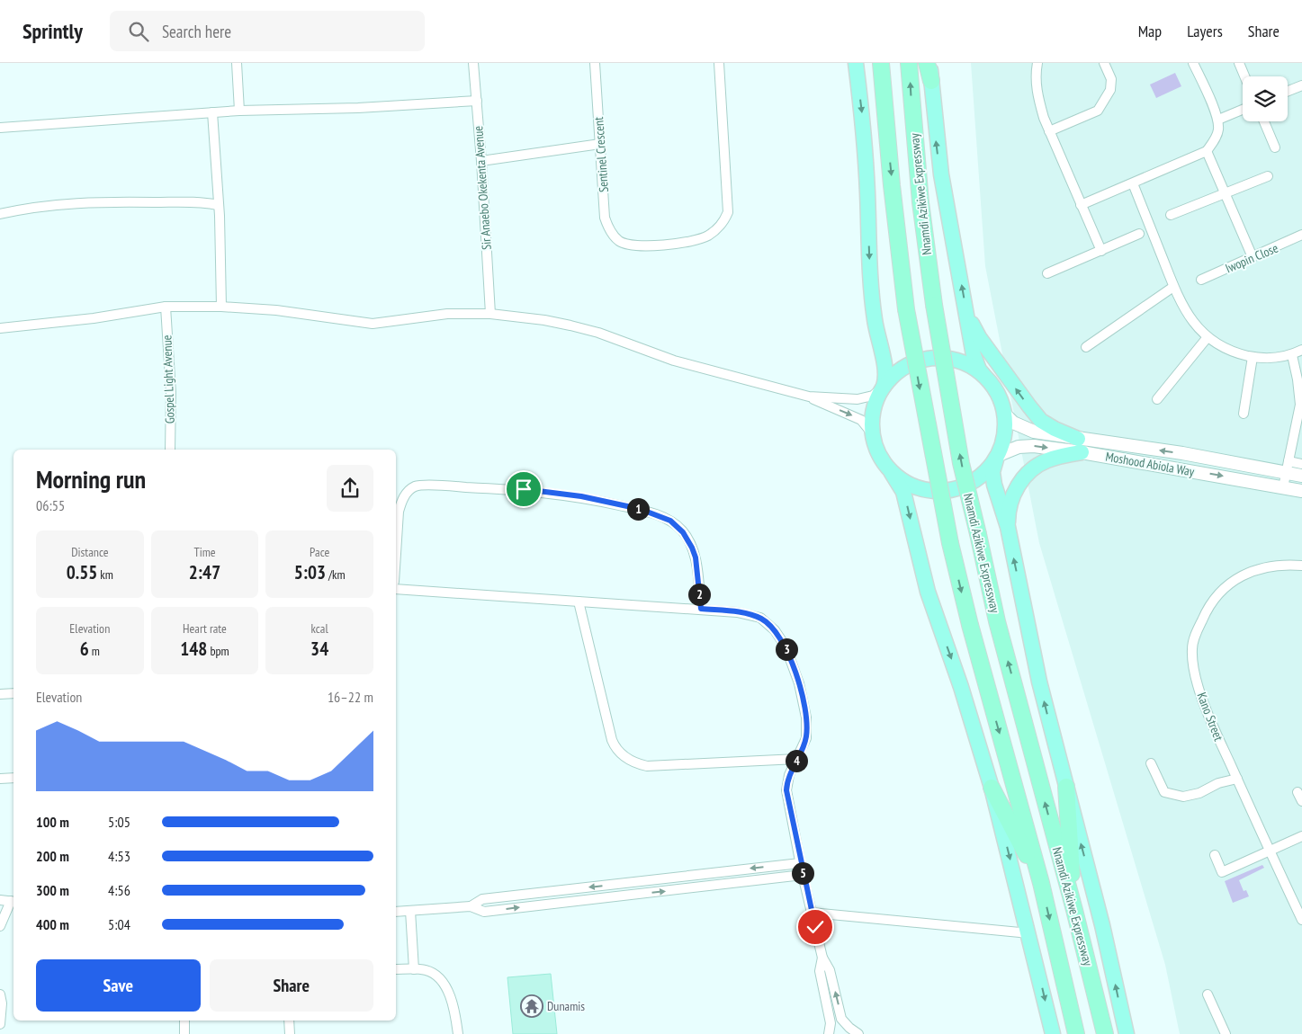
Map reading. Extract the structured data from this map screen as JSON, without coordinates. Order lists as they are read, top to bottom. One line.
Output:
{"streets":{"highway":["Nnamdi Azikiwe Expressway"],"main road":["Moshood Abiola Way"],"street":["Sentinel Crescent","Sir Anaebo Okekenta Avenue","Iwopin Close","Gospel Light Avenue","Kano Street"]},"crossings":[["Nnamdi Azikiwe Expressway","Moshood Abiola Way"]],"places":{"temple":["Dunamis"]},"page":{"header":"Sprintly","search":"Search here","nav":["Map","Layers","Share"],"heading":["Morning run","06:55"],"pins":["1","2","3","4","5"],"stats":[["Distance","0.55 km"],["Time","2:47"],["Pace","5:03 /km"],["Elevation","6 m"],["Heart rate","148 bpm"],["kcal","34"]],"chart":["Elevation","16–22 m"],"list":[{"name":"100 m","note":"5:05"},{"name":"200 m","note":"4:53"},{"name":"300 m","note":"4:56"},{"name":"400 m","note":"5:04"}],"buttons":["Save","Share"]}}
